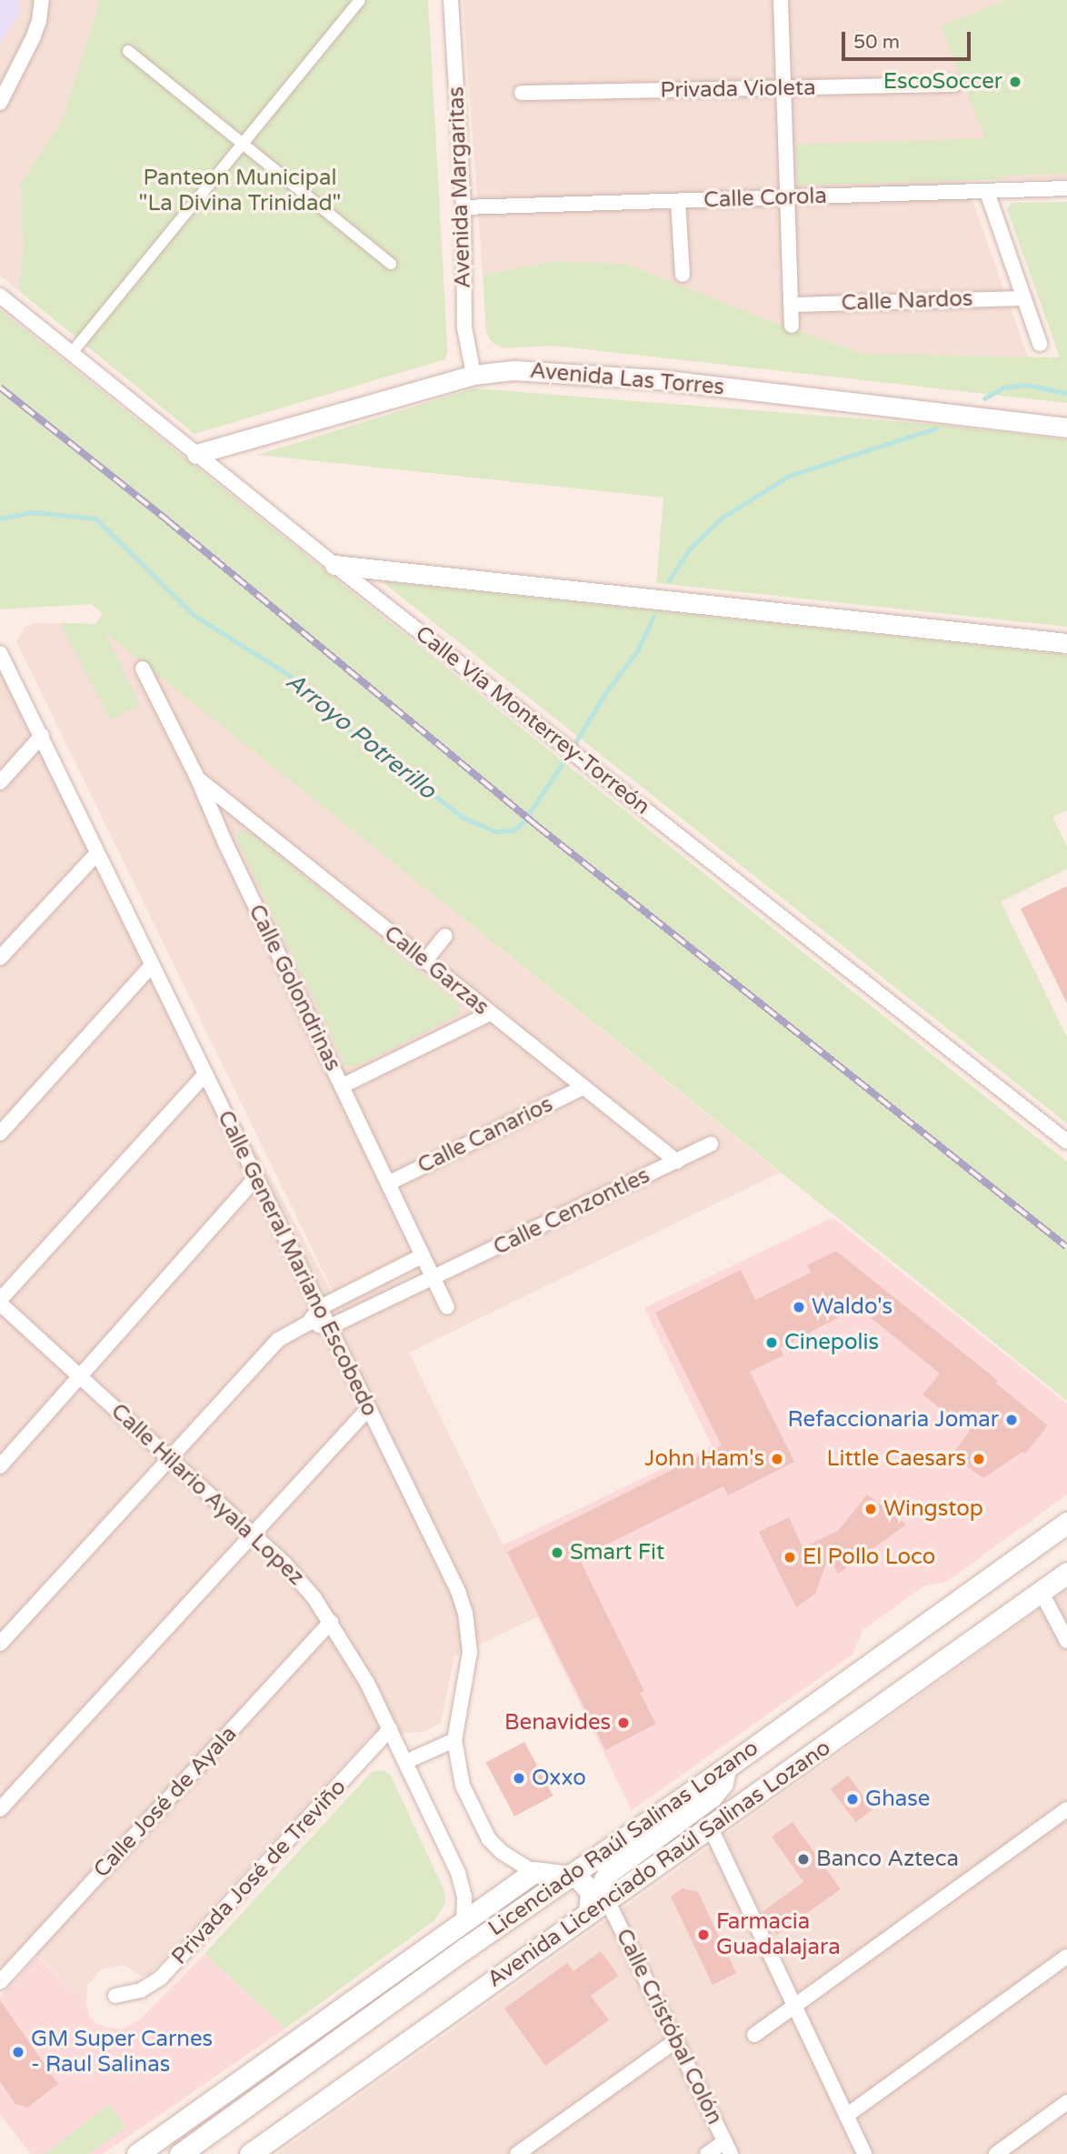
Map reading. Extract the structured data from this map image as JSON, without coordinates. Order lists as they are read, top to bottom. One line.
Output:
{"streets":{"main road":["Licenciado Raúl Salinas Lozano","Avenida Licenciado Raúl Salinas Lozano"],"street":["Privada Violeta","Avenida Margaritas","Calle Corola","Calle Nardos","Avenida Las Torres","Calle Vía Monterrey-Torreón","Calle Garzas","Calle Golondrinas","Calle Canarios","Calle Cenzontles","Calle General Mariano Escobedo","Calle Hilario Ayala Lopez","Calle José de Ayala","Privada José de Treviño","Calle Cristóbal Colón"]},"crossings":[["Avenida Margaritas","Calle Corola"],["Avenida Margaritas","Avenida Las Torres"],["Avenida Las Torres","Calle Vía Monterrey-Torreón"],["Calle Garzas","Calle Golondrinas"],["Calle Garzas","Calle Canarios"],["Calle Garzas","Calle Cenzontles"],["Calle Golondrinas","Calle Canarios"],["Calle Golondrinas","Calle Cenzontles"],["Calle Cenzontles","Calle General Mariano Escobedo"],["Calle Hilario Ayala Lopez","Calle José de Ayala"],["Calle Hilario Ayala Lopez","Privada José de Treviño"],["Avenida Licenciado Raúl Salinas Lozano","Calle Cristóbal Colón"]],"water":["Arroyo Potrerillo"],"parks":["Panteon Municipal \"La Divina Trinidad\""],"places":["EscoSoccer","Waldo's","Cinepolis","Refaccionaria Jomar","John Ham's","Little Caesars","Wingstop","Smart Fit","El Pollo Loco","Benavides","Oxxo","Ghase","Banco Azteca","Farmacia Guadalajara","GM Super Carnes - Raul Salinas"],"scale_bar":"50 m"}
